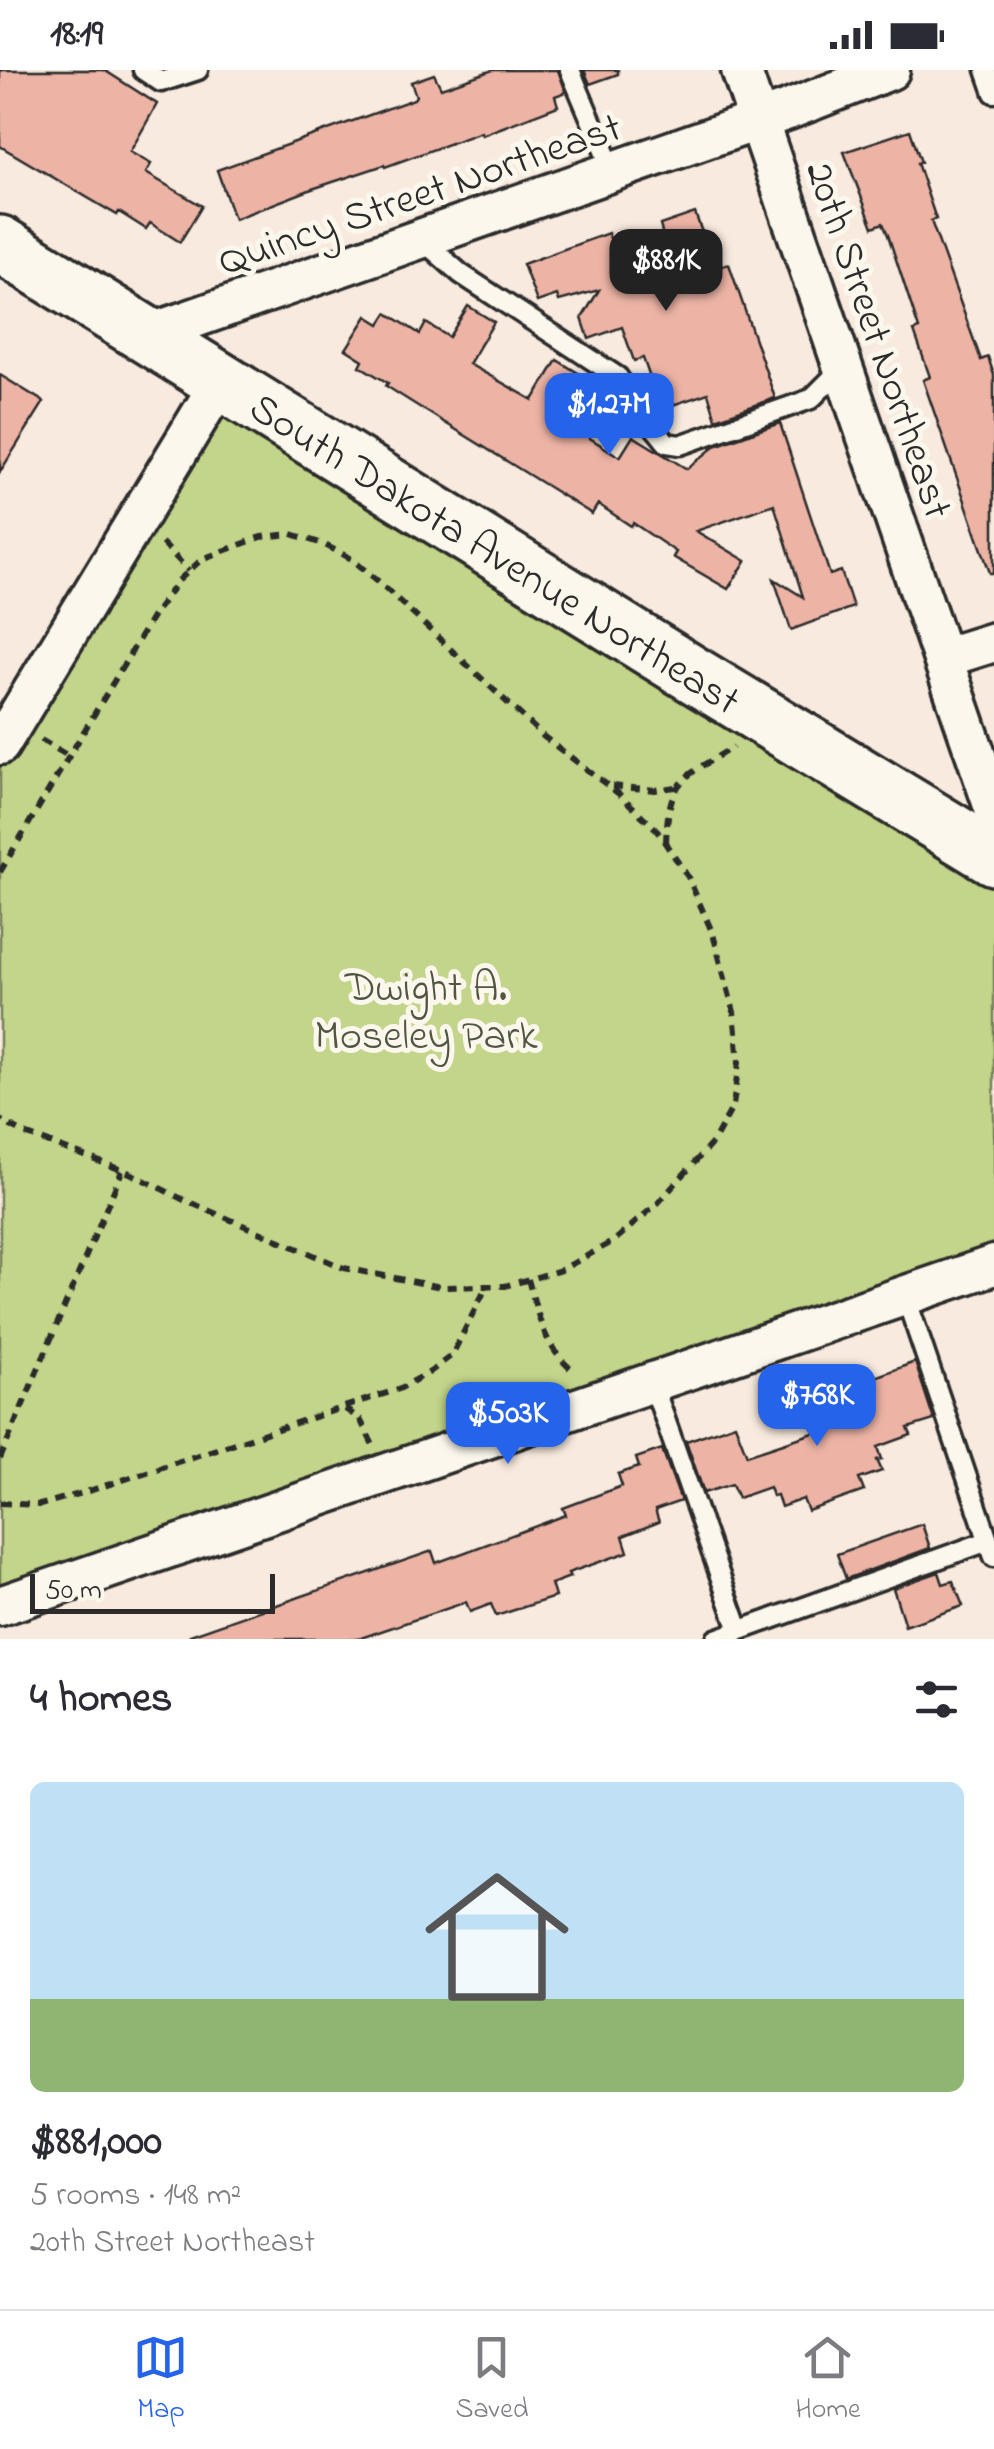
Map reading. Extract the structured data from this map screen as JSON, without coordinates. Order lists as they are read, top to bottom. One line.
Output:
{"streets":{"main road":["South Dakota Avenue Northeast"],"street":["Quincy Street Northeast","20th Street Northeast"]},"crossings":[["Quincy Street Northeast","20th Street Northeast"],["Quincy Street Northeast","South Dakota Avenue Northeast"]],"parks":["Dwight A. Moseley Park"],"scale_bar":"50 m","page":{"status":"18:19","price":["$881K","$1.27M","$768K","$503K"],"scale":"50 m","heading":"4 homes","list":[{"name":"$881,000","note":"5 rooms · 148 m² · 20th Street Northeast"}],"tabs":["Map","Saved","Home"]}}
